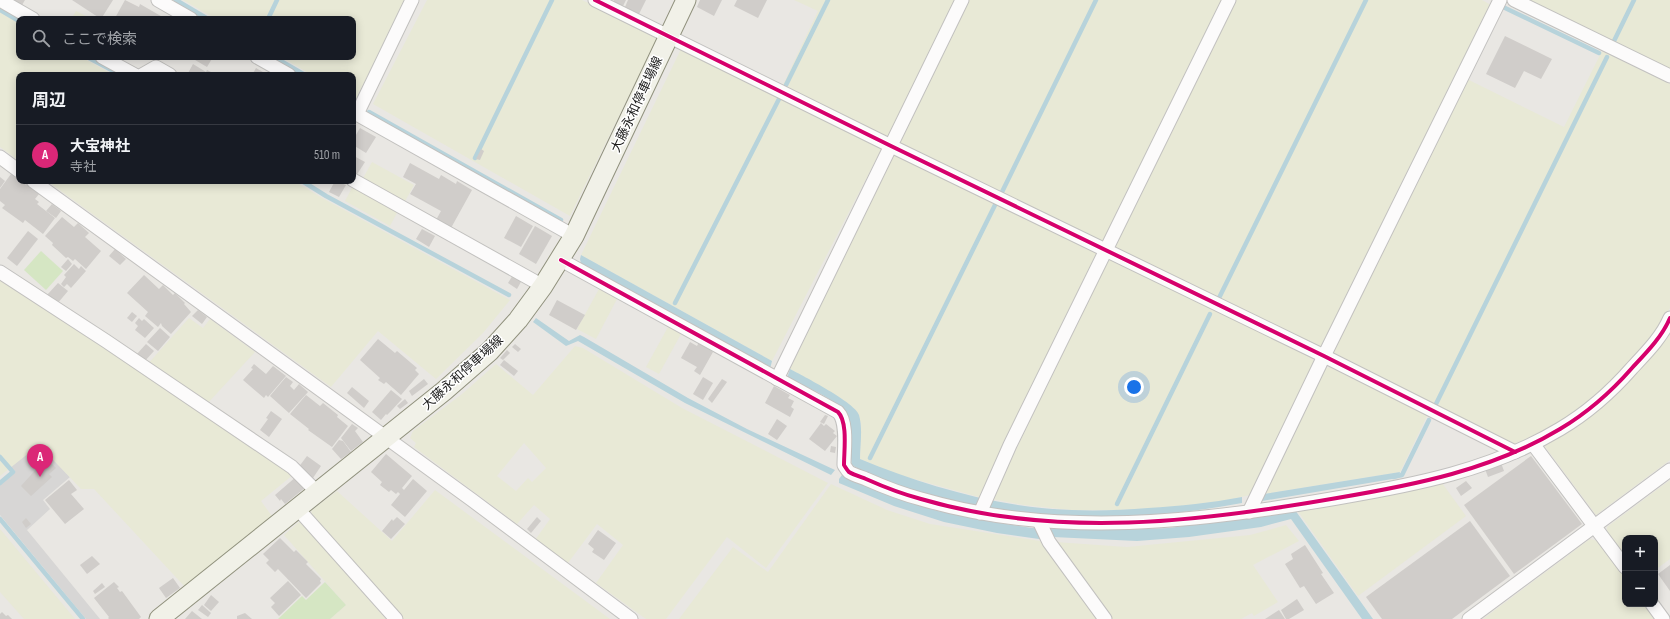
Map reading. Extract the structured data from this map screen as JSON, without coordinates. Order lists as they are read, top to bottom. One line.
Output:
{"streets":{"main road":["大藤永和停車場線"]},"page":{"search":"ここで検索","heading":"周辺","list":[{"mark":"A","name":"大宝神社","note":"寺社","value":"510 m"}],"pins":"A","map_buttons":["+","−"]}}
